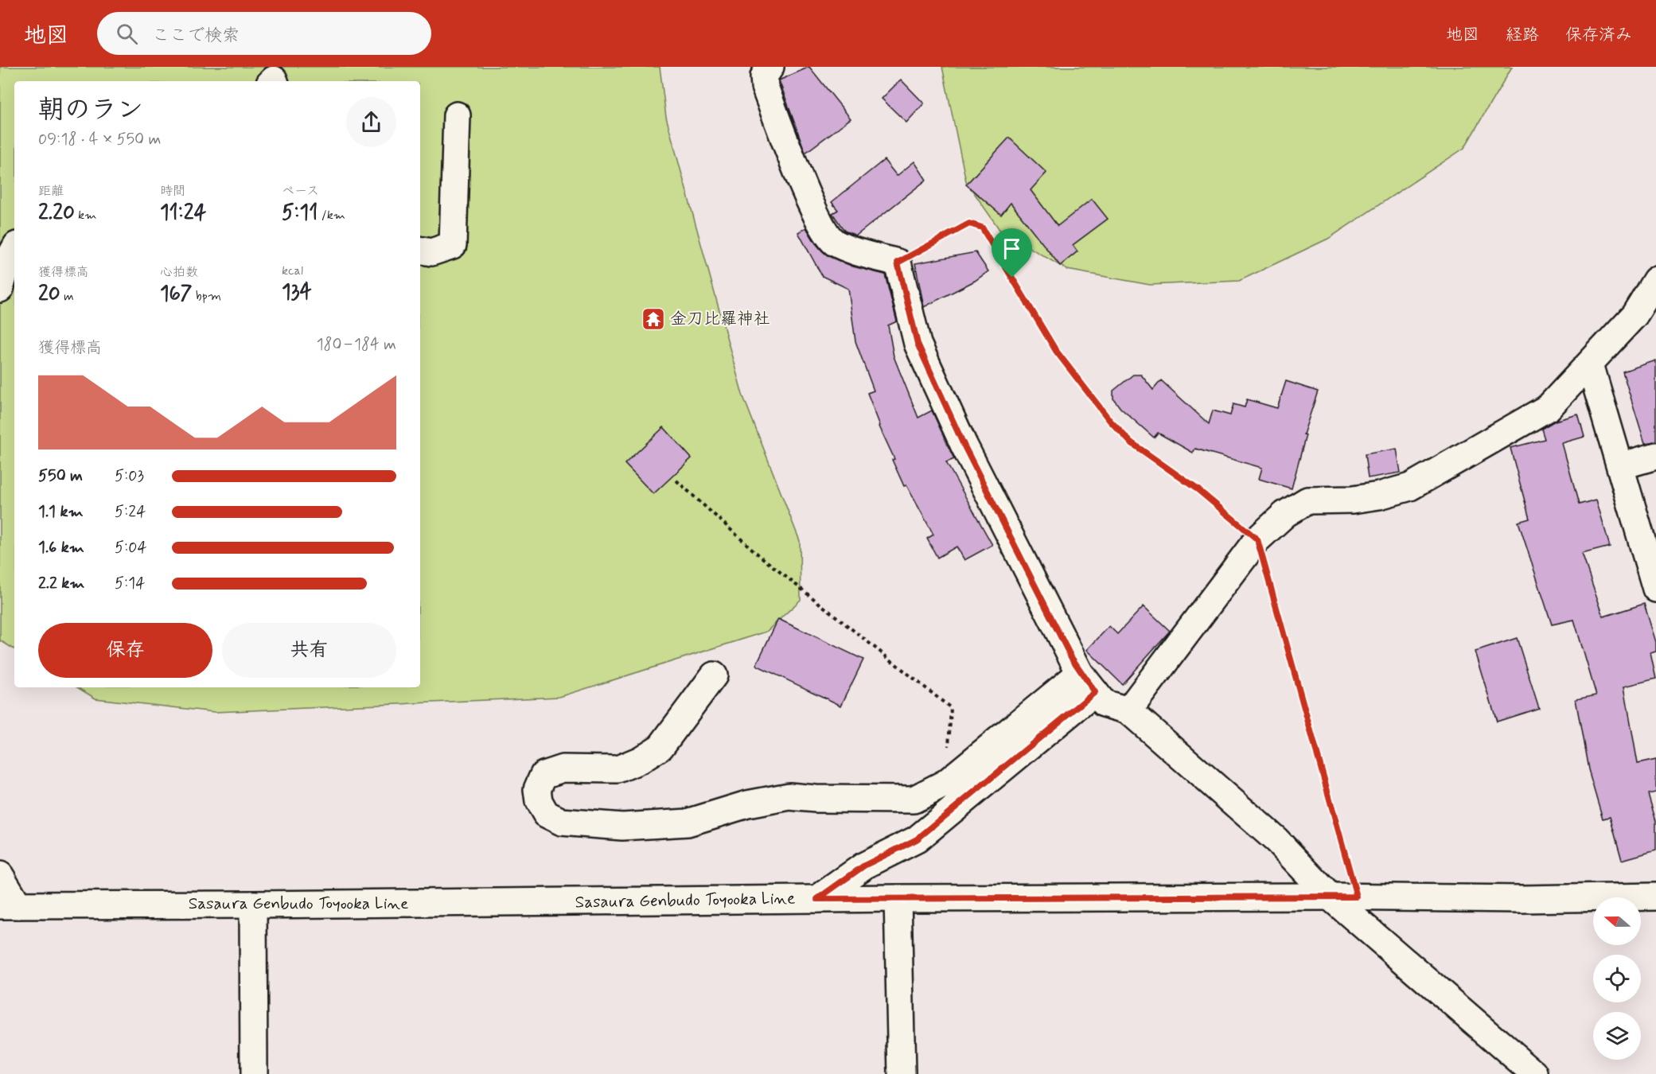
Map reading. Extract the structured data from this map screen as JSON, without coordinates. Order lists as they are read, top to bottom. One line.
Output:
{"streets":{"street":["Sasaura Genbudo Toyooka Line"]},"places":{"temple":["金刀比羅神社"]},"north":"left","page":{"header":"地図","search":"ここで検索","nav":["地図","経路","保存済み"],"heading":["朝のラン","09:18 · 4 × 550 m"],"stats":[["距離","2.20 km"],["時間","11:24"],["ペース","5:11 /km"],["獲得標高","20 m"],["心拍数","167 bpm"],["kcal","134"]],"chart":["獲得標高","180–184 m"],"list":[{"name":"550 m","note":"5:03"},{"name":"1.1 km","note":"5:24"},{"name":"1.6 km","note":"5:04"},{"name":"2.2 km","note":"5:14"}],"buttons":["保存","共有"]}}
